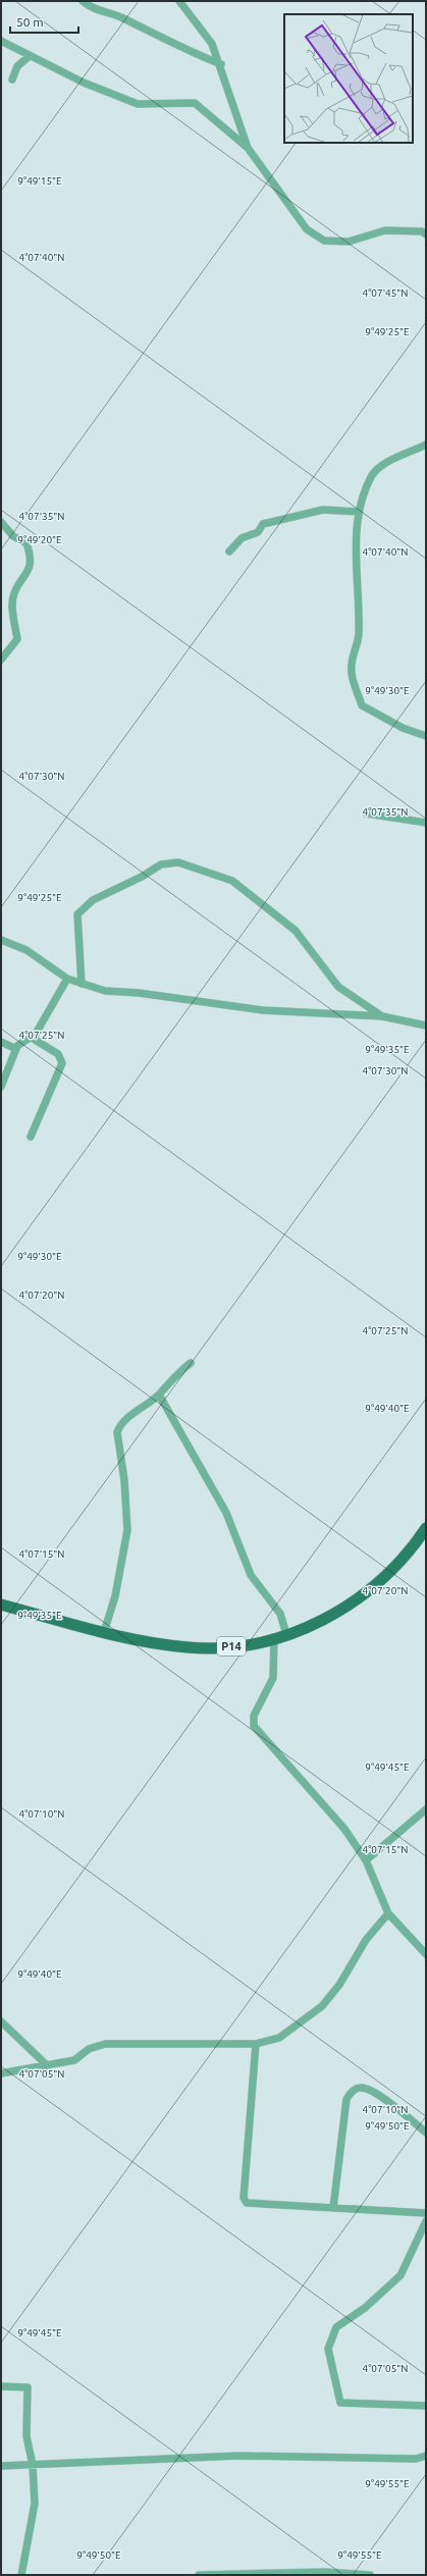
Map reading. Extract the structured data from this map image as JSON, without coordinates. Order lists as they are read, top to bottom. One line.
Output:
{"streets":{"main road":["P14"]},"scale_bar":"50 m","coordinates":["9°49'15\"E","4°07'40\"N","4°07'45\"N","9°49'25\"E","4°07'35\"N","9°49'20\"E","9°49'30\"E","4°07'30\"N","4°07'25\"N","9°49'35\"E","4°07'20\"N","9°49'40\"E","4°07'15\"N","9°49'45\"E","4°07'10\"N","4°07'05\"N","9°49'50\"E","9°49'55\"E"]}
